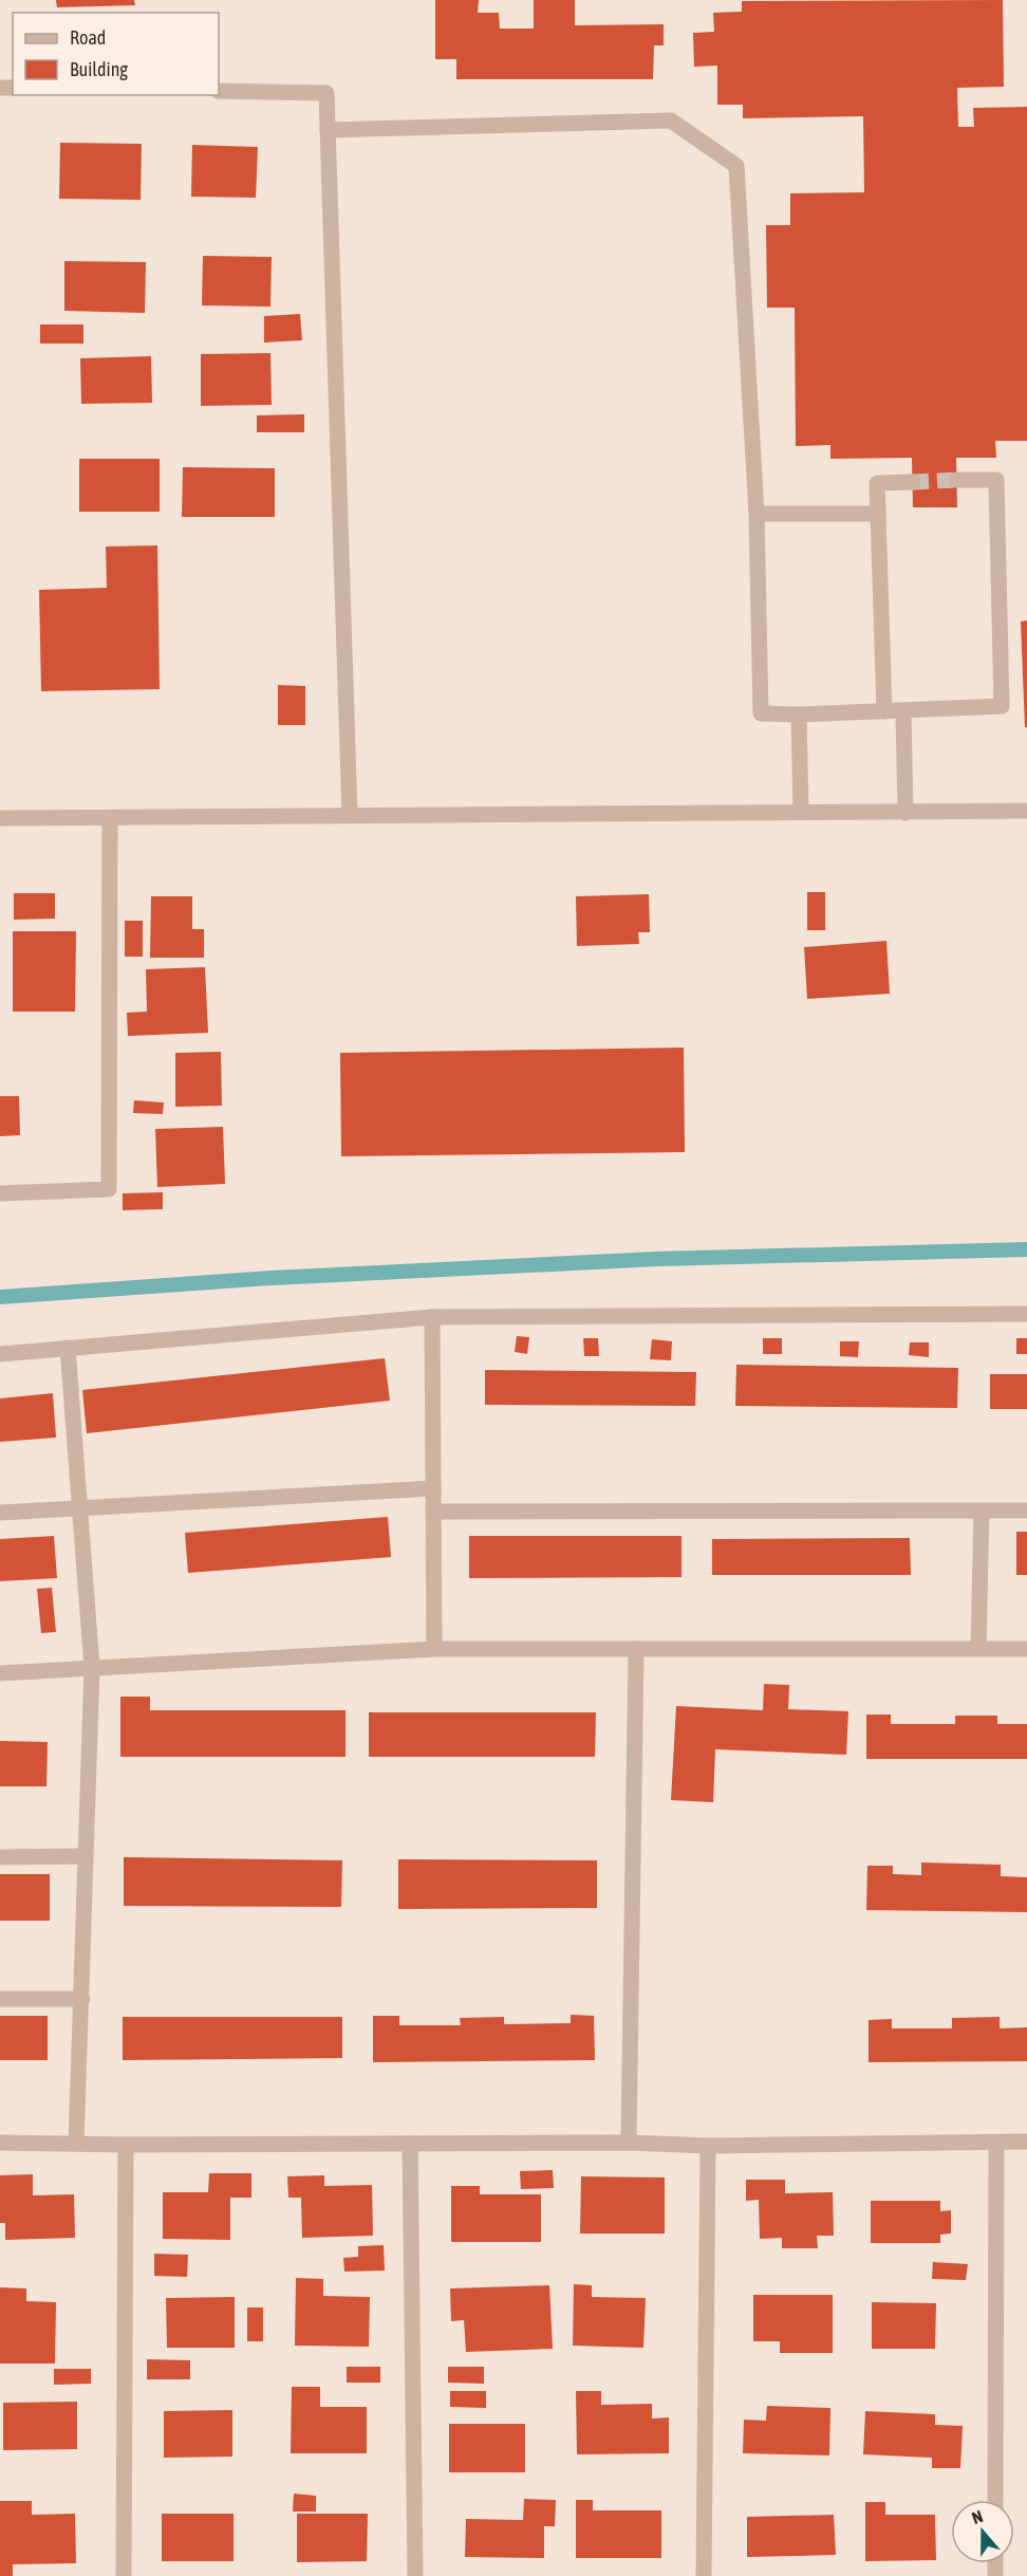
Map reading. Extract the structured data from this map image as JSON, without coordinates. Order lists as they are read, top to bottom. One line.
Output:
{"legend":["Road","Building"],"north":"top"}
